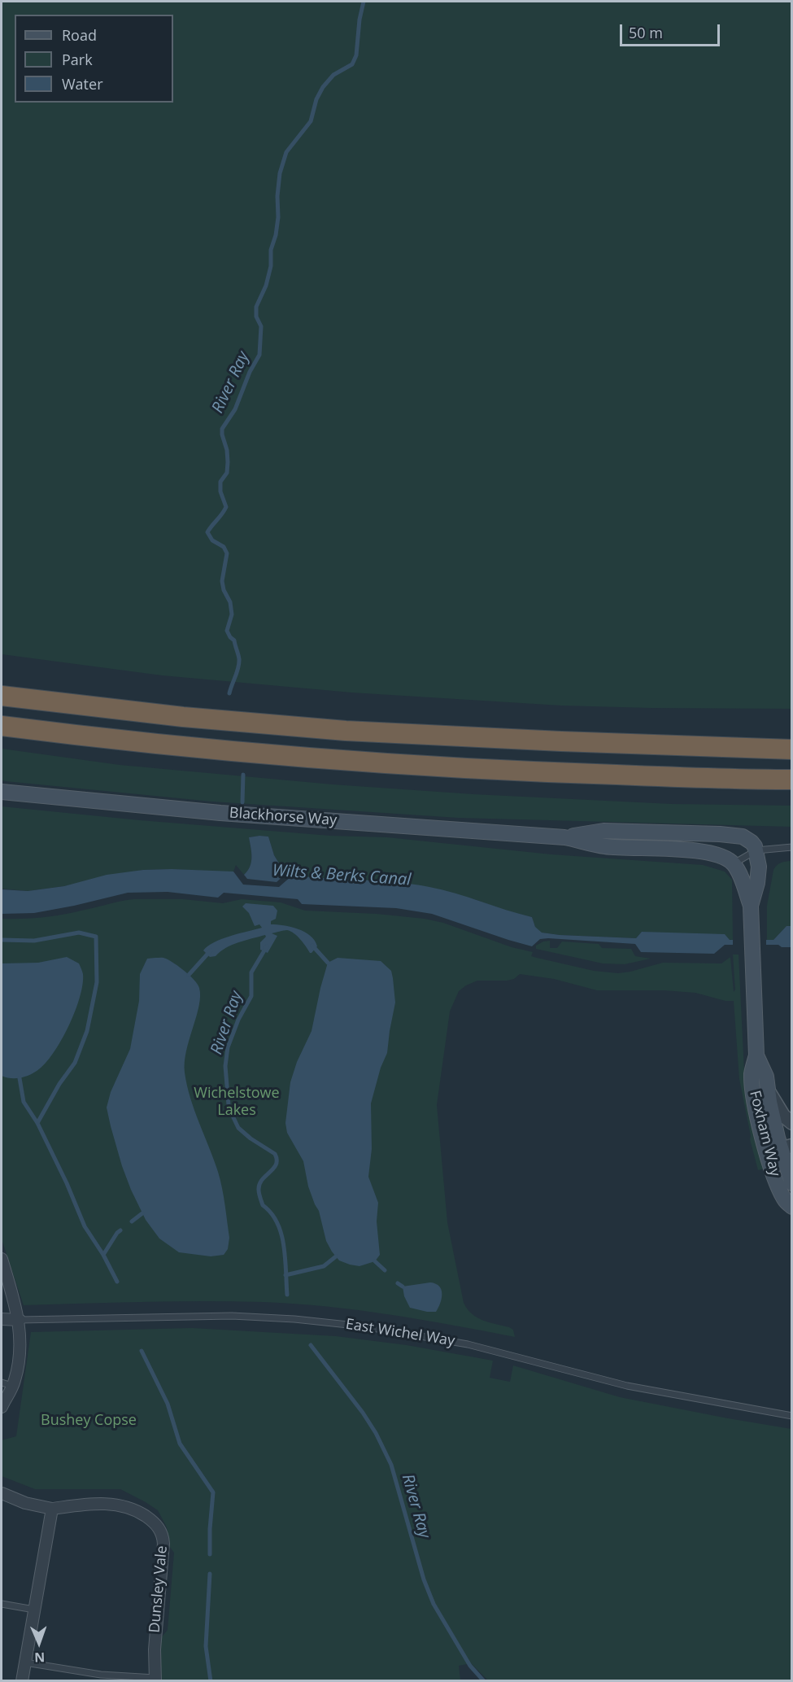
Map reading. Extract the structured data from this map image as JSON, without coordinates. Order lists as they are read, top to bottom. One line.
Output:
{"streets":{"main road":["Blackhorse Way","Foxham Way"],"street":["East Wichel Way","Dunsley Vale"]},"crossings":[["Blackhorse Way","Foxham Way"]],"water":["River Ray","Wilts & Berks Canal"],"parks":["Wichelstowe Lakes","Bushey Copse"],"legend":["Road","Park","Water"],"scale_bar":"50 m","north":"bottom"}
